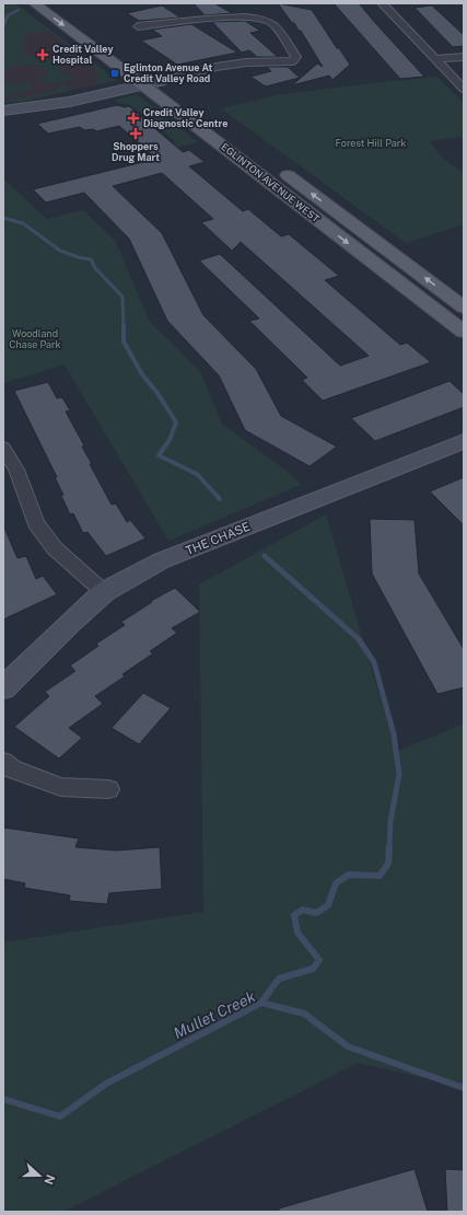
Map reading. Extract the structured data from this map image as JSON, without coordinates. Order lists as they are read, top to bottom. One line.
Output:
{"streets":{"main road":["EGLINTON AVENUE WEST"],"street":["THE CHASE"]},"water":["Mullet Creek"],"parks":["Forest Hill Park","Woodland Chase Park"],"places":{"health":["Credit Valley Hospital","Credit Valley Diagnostic Centre","Shoppers Drug Mart"],"transit":["Eglinton Avenue At Credit Valley Road"]},"north":"right"}
